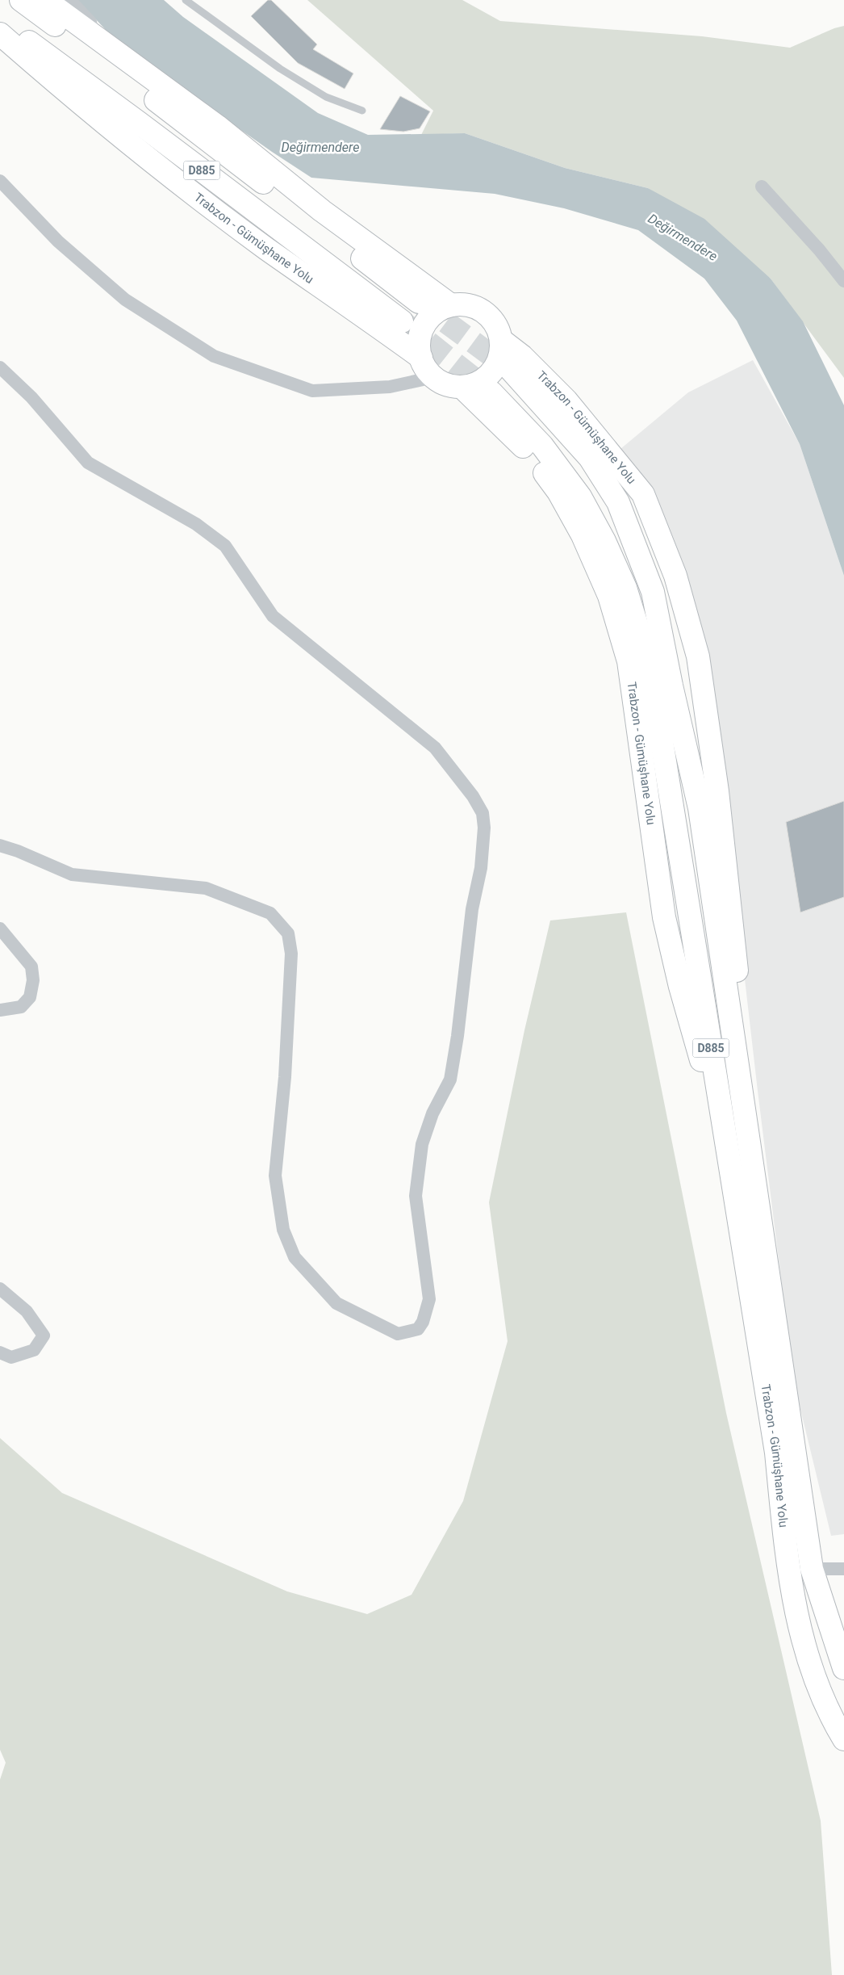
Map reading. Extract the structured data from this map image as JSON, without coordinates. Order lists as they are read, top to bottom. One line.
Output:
{"streets":{"highway":["D885","Trabzon - Gümüşhane Yolu"]},"water":["Değirmendere"]}
